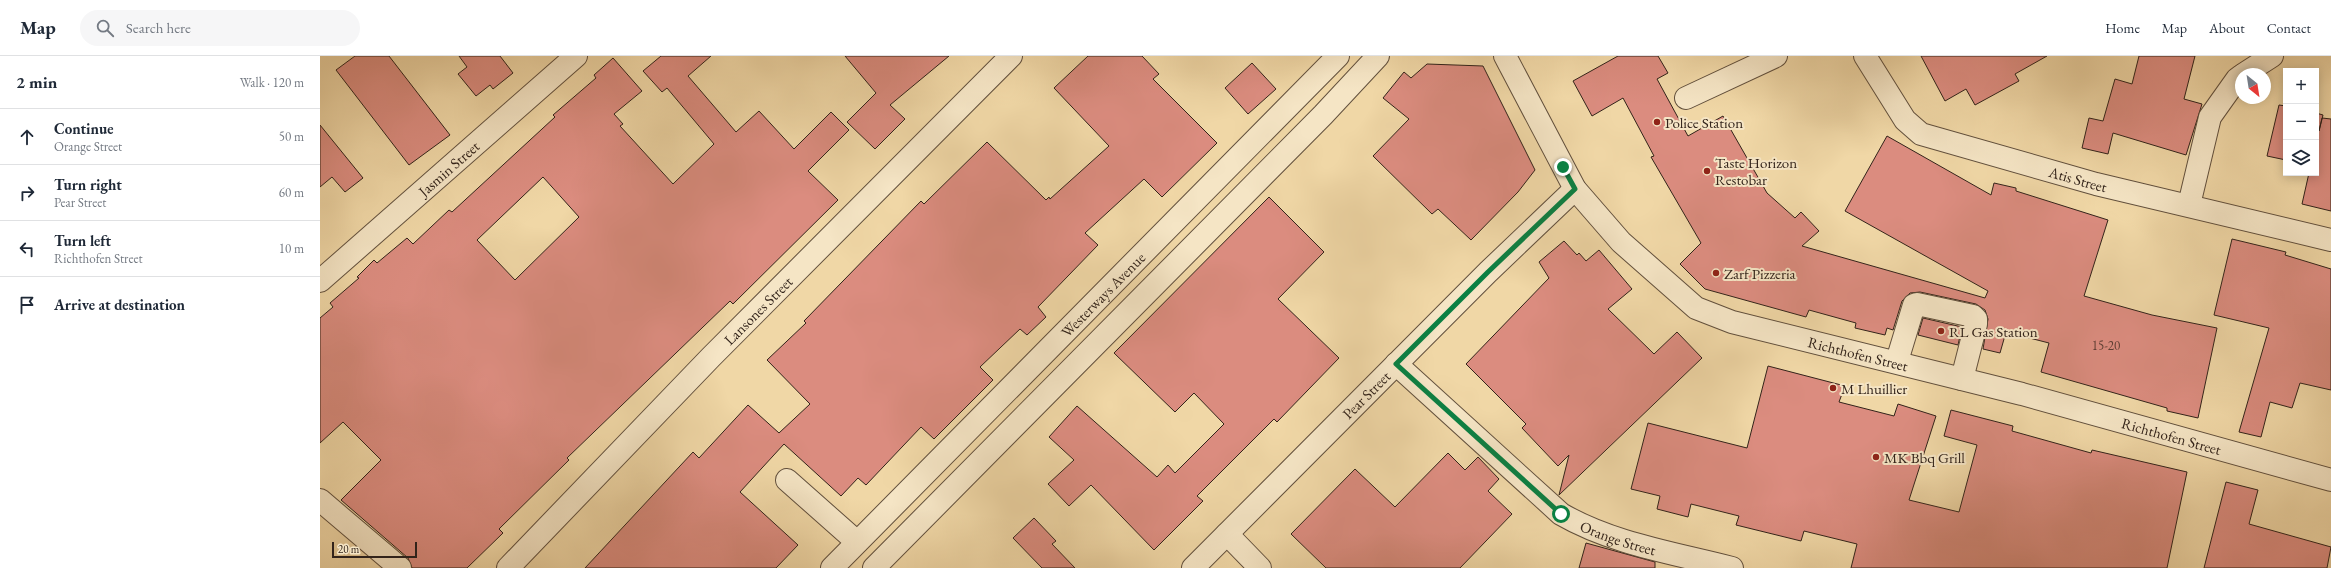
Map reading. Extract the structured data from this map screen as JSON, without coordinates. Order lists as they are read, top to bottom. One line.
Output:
{"streets":{"street":["Jasmin Street","Atis Street","Westerways Avenue","Lansones Street","Richthofen Street","Pear Street","Orange Street"]},"crossings":[["Richthofen Street","Pear Street"],["Pear Street","Orange Street"]],"places":["Police Station","Taste Horizon Restobar","Zarf Pizzeria","RL Gas Station","M Lhuillier","MK Bbq Grill"],"house_numbers":["15-20"],"scale_bar":"20 m","north":"bottom right","page":{"header":"Map","search":"Search here","nav":["Home","Map","About","Contact"],"heading":["2 min","Walk · 120 m"],"map_buttons":["+","−"],"list":[["Continue","Orange Street","50 m"],["Turn right","Pear Street","60 m"],["Turn left","Richthofen Street","10 m"],"Arrive at destination"],"scale":"20 m"}}
